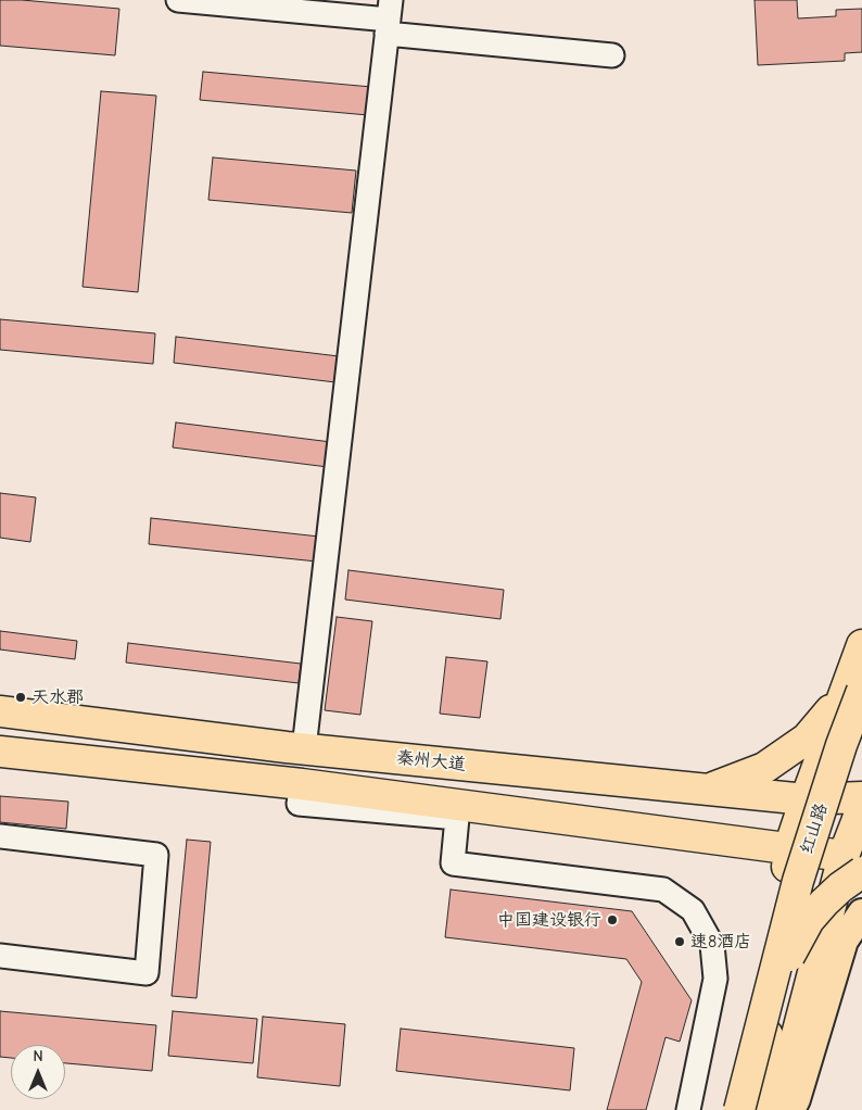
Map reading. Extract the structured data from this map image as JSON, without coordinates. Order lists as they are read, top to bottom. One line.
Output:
{"streets":{"highway":["秦州大道","红山路"]},"crossings":[["秦州大道","红山路"]],"places":["天水郡","中国建设银行","速8酒店"],"north":"top"}
